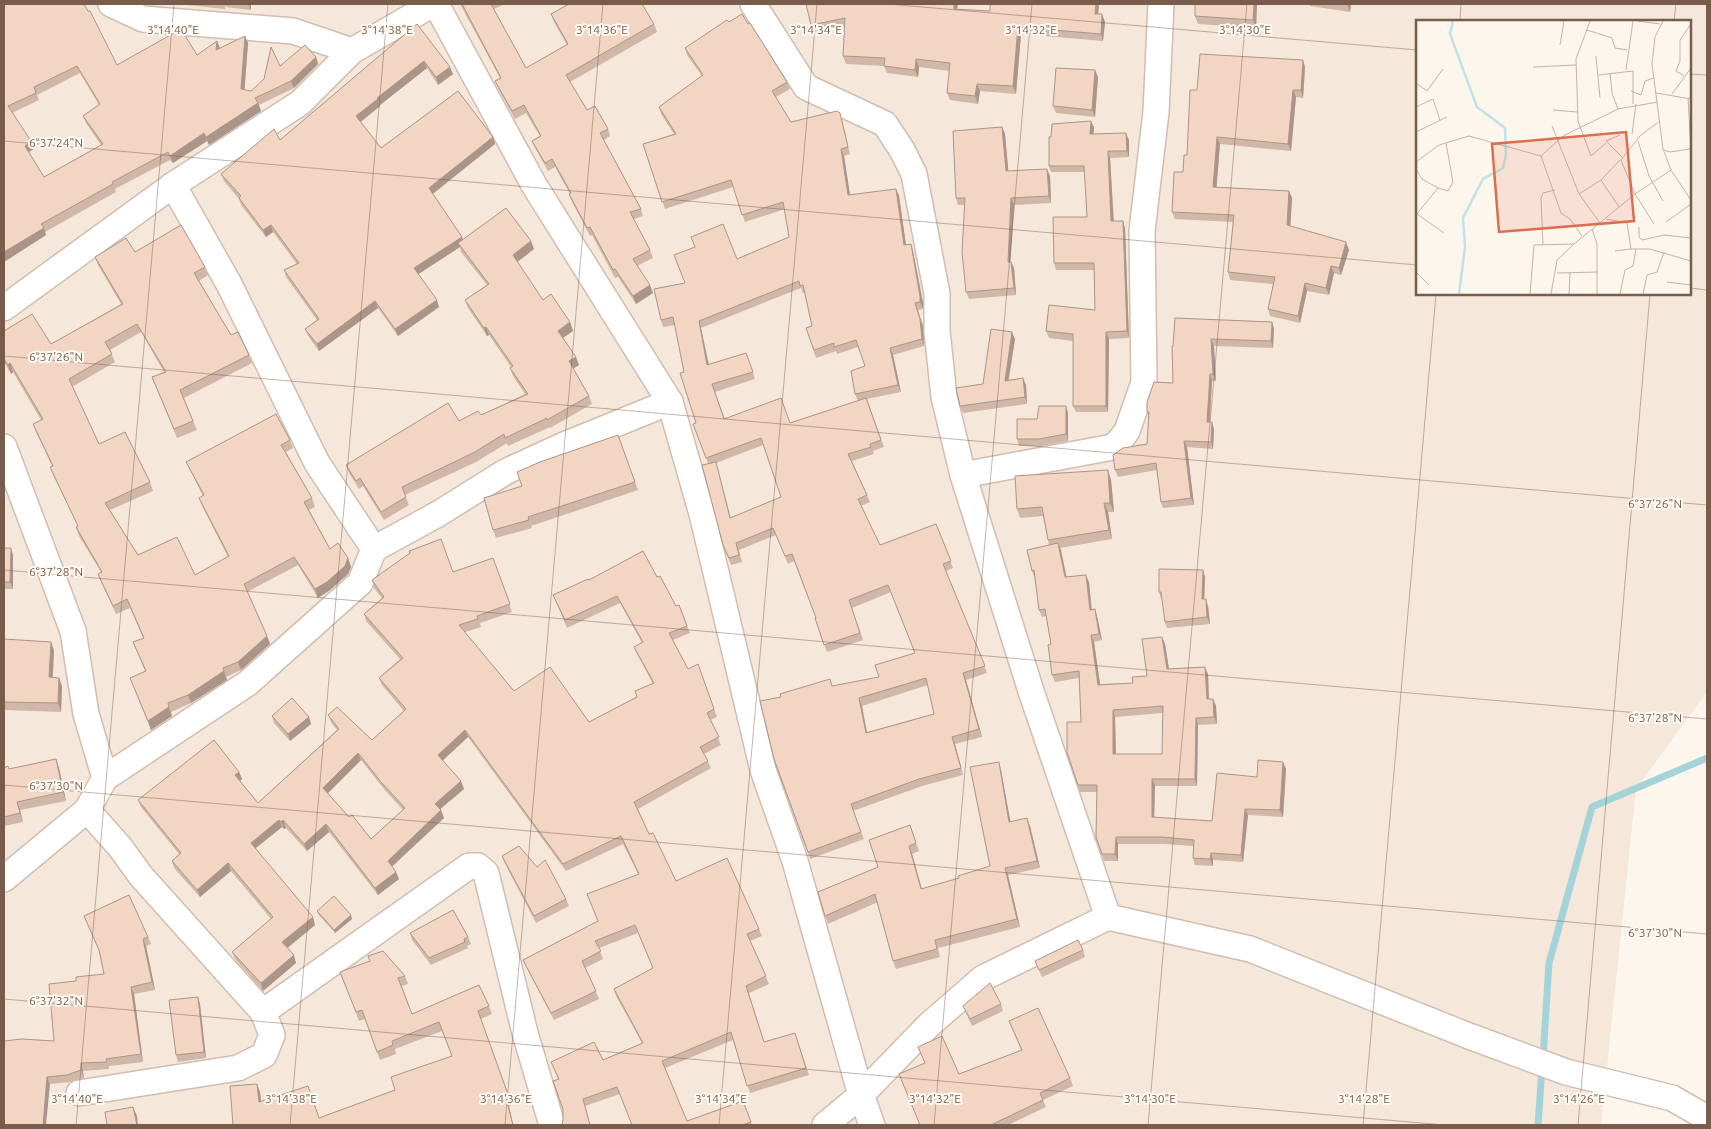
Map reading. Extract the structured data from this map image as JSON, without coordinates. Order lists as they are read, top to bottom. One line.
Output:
{"coordinates":["3°14'40\"E","3°14'38\"E","3°14'36\"E","3°14'34\"E","3°14'32\"E","3°14'30\"E","6°37'24\"N","6°37'26\"N","6°37'28\"N","6°37'30\"N","6°37'32\"N","3°14'28\"E","3°14'26\"E"]}
